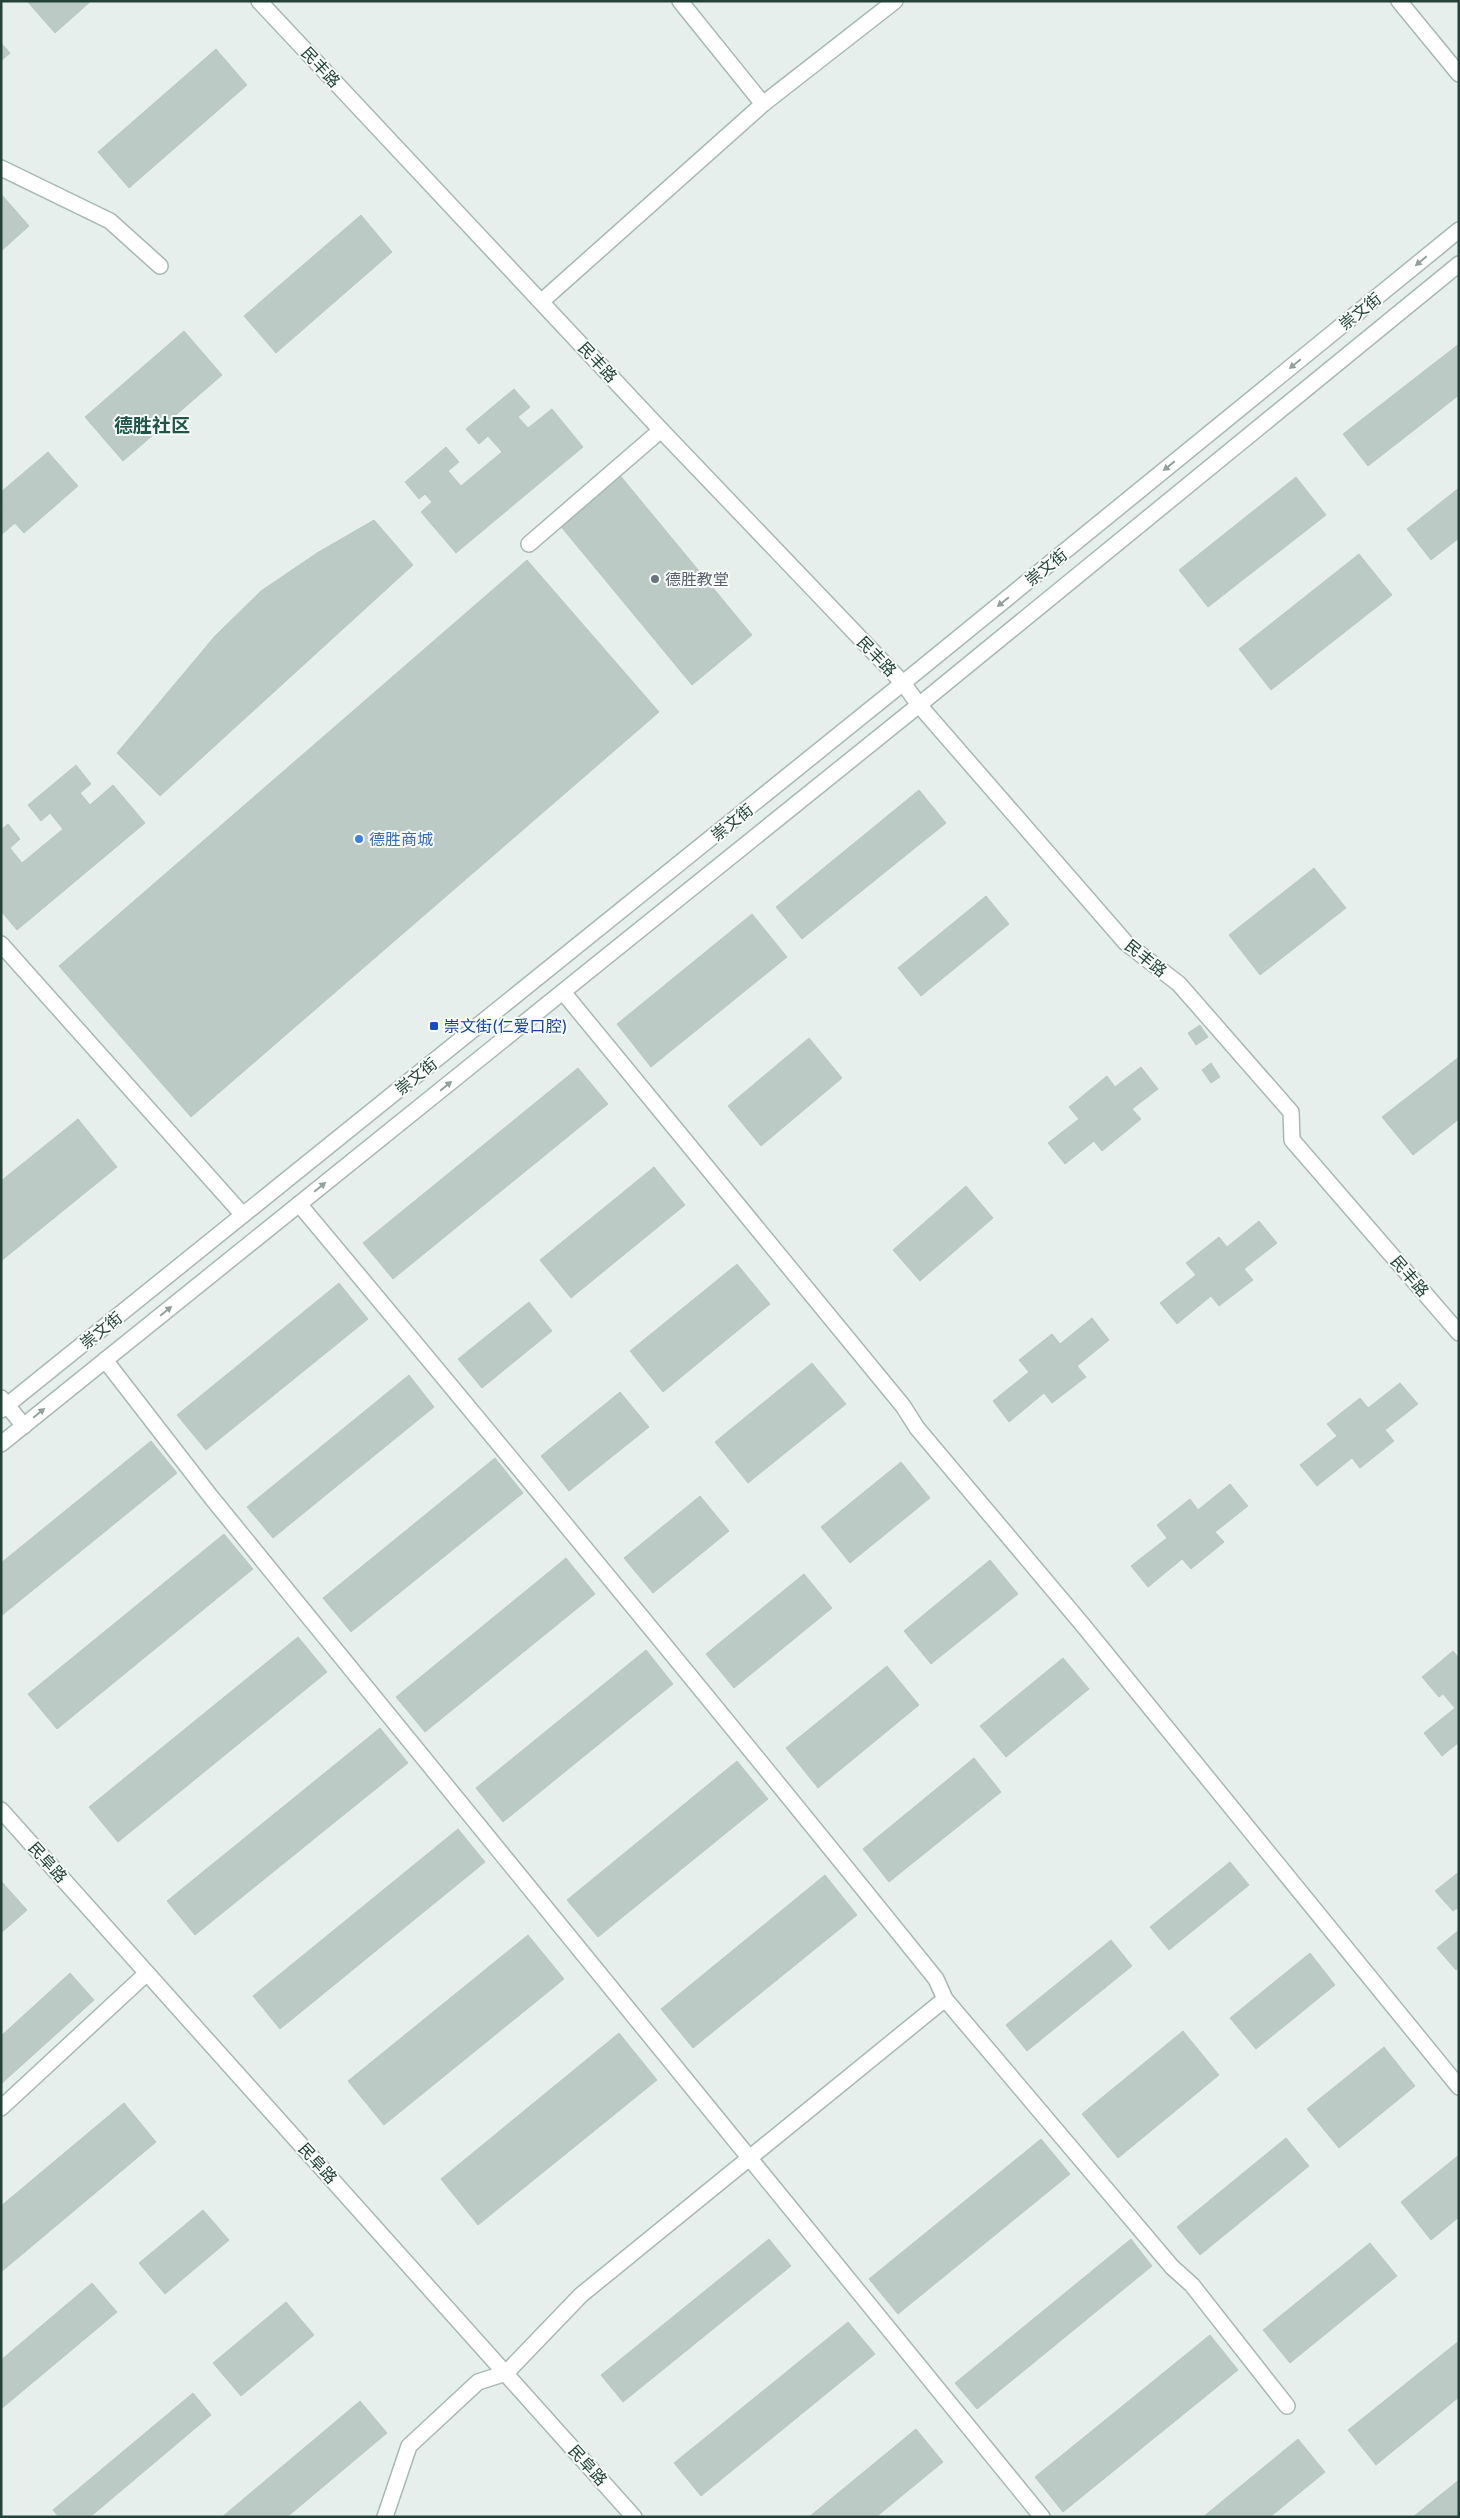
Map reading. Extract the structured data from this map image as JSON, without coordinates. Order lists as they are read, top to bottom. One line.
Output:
{"streets":{"street":["民丰路","崇文街","民阜路"]},"crossings":[["民丰路","崇文街"]],"districts":["德胜社区"],"places":{"other":["德胜教堂","德胜商城"],"transit":["崇文街(仁爱口腔)"]}}
